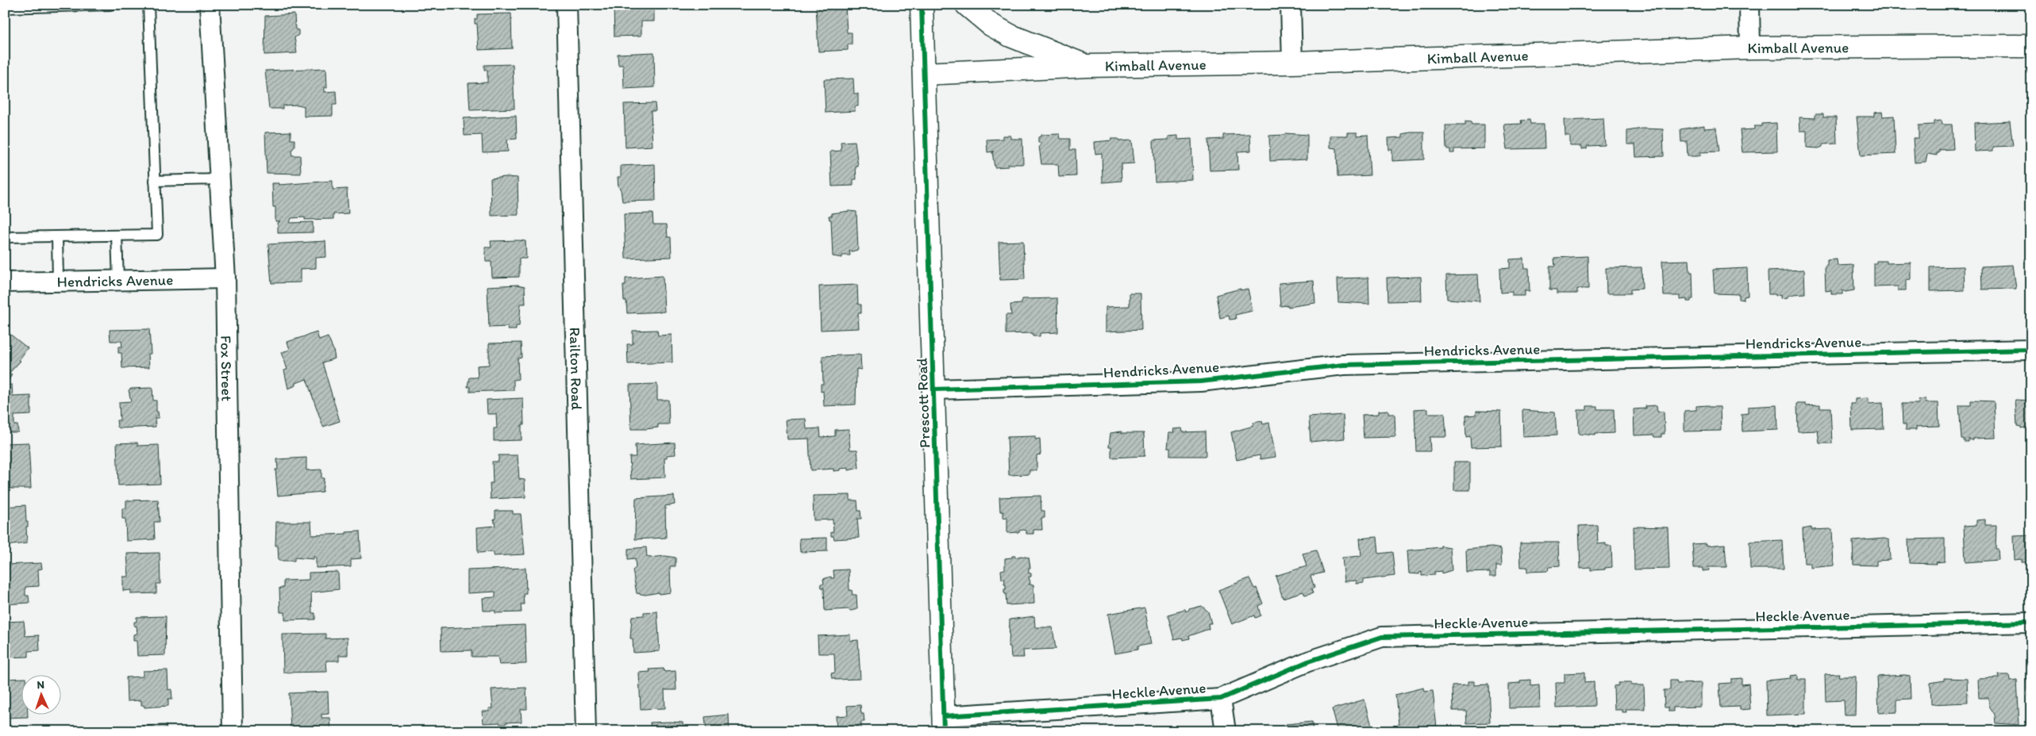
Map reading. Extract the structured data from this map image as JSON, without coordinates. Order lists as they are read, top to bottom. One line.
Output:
{"streets":{"main road":["Kimball Avenue","Prescott Road"],"street":["Hendricks Avenue","Fox Street","Railton Road","Heckle Avenue"]},"crossings":[["Kimball Avenue","Prescott Road"],["Hendricks Avenue","Fox Street"],["Hendricks Avenue","Prescott Road"],["Prescott Road","Heckle Avenue"]],"north":"top"}
